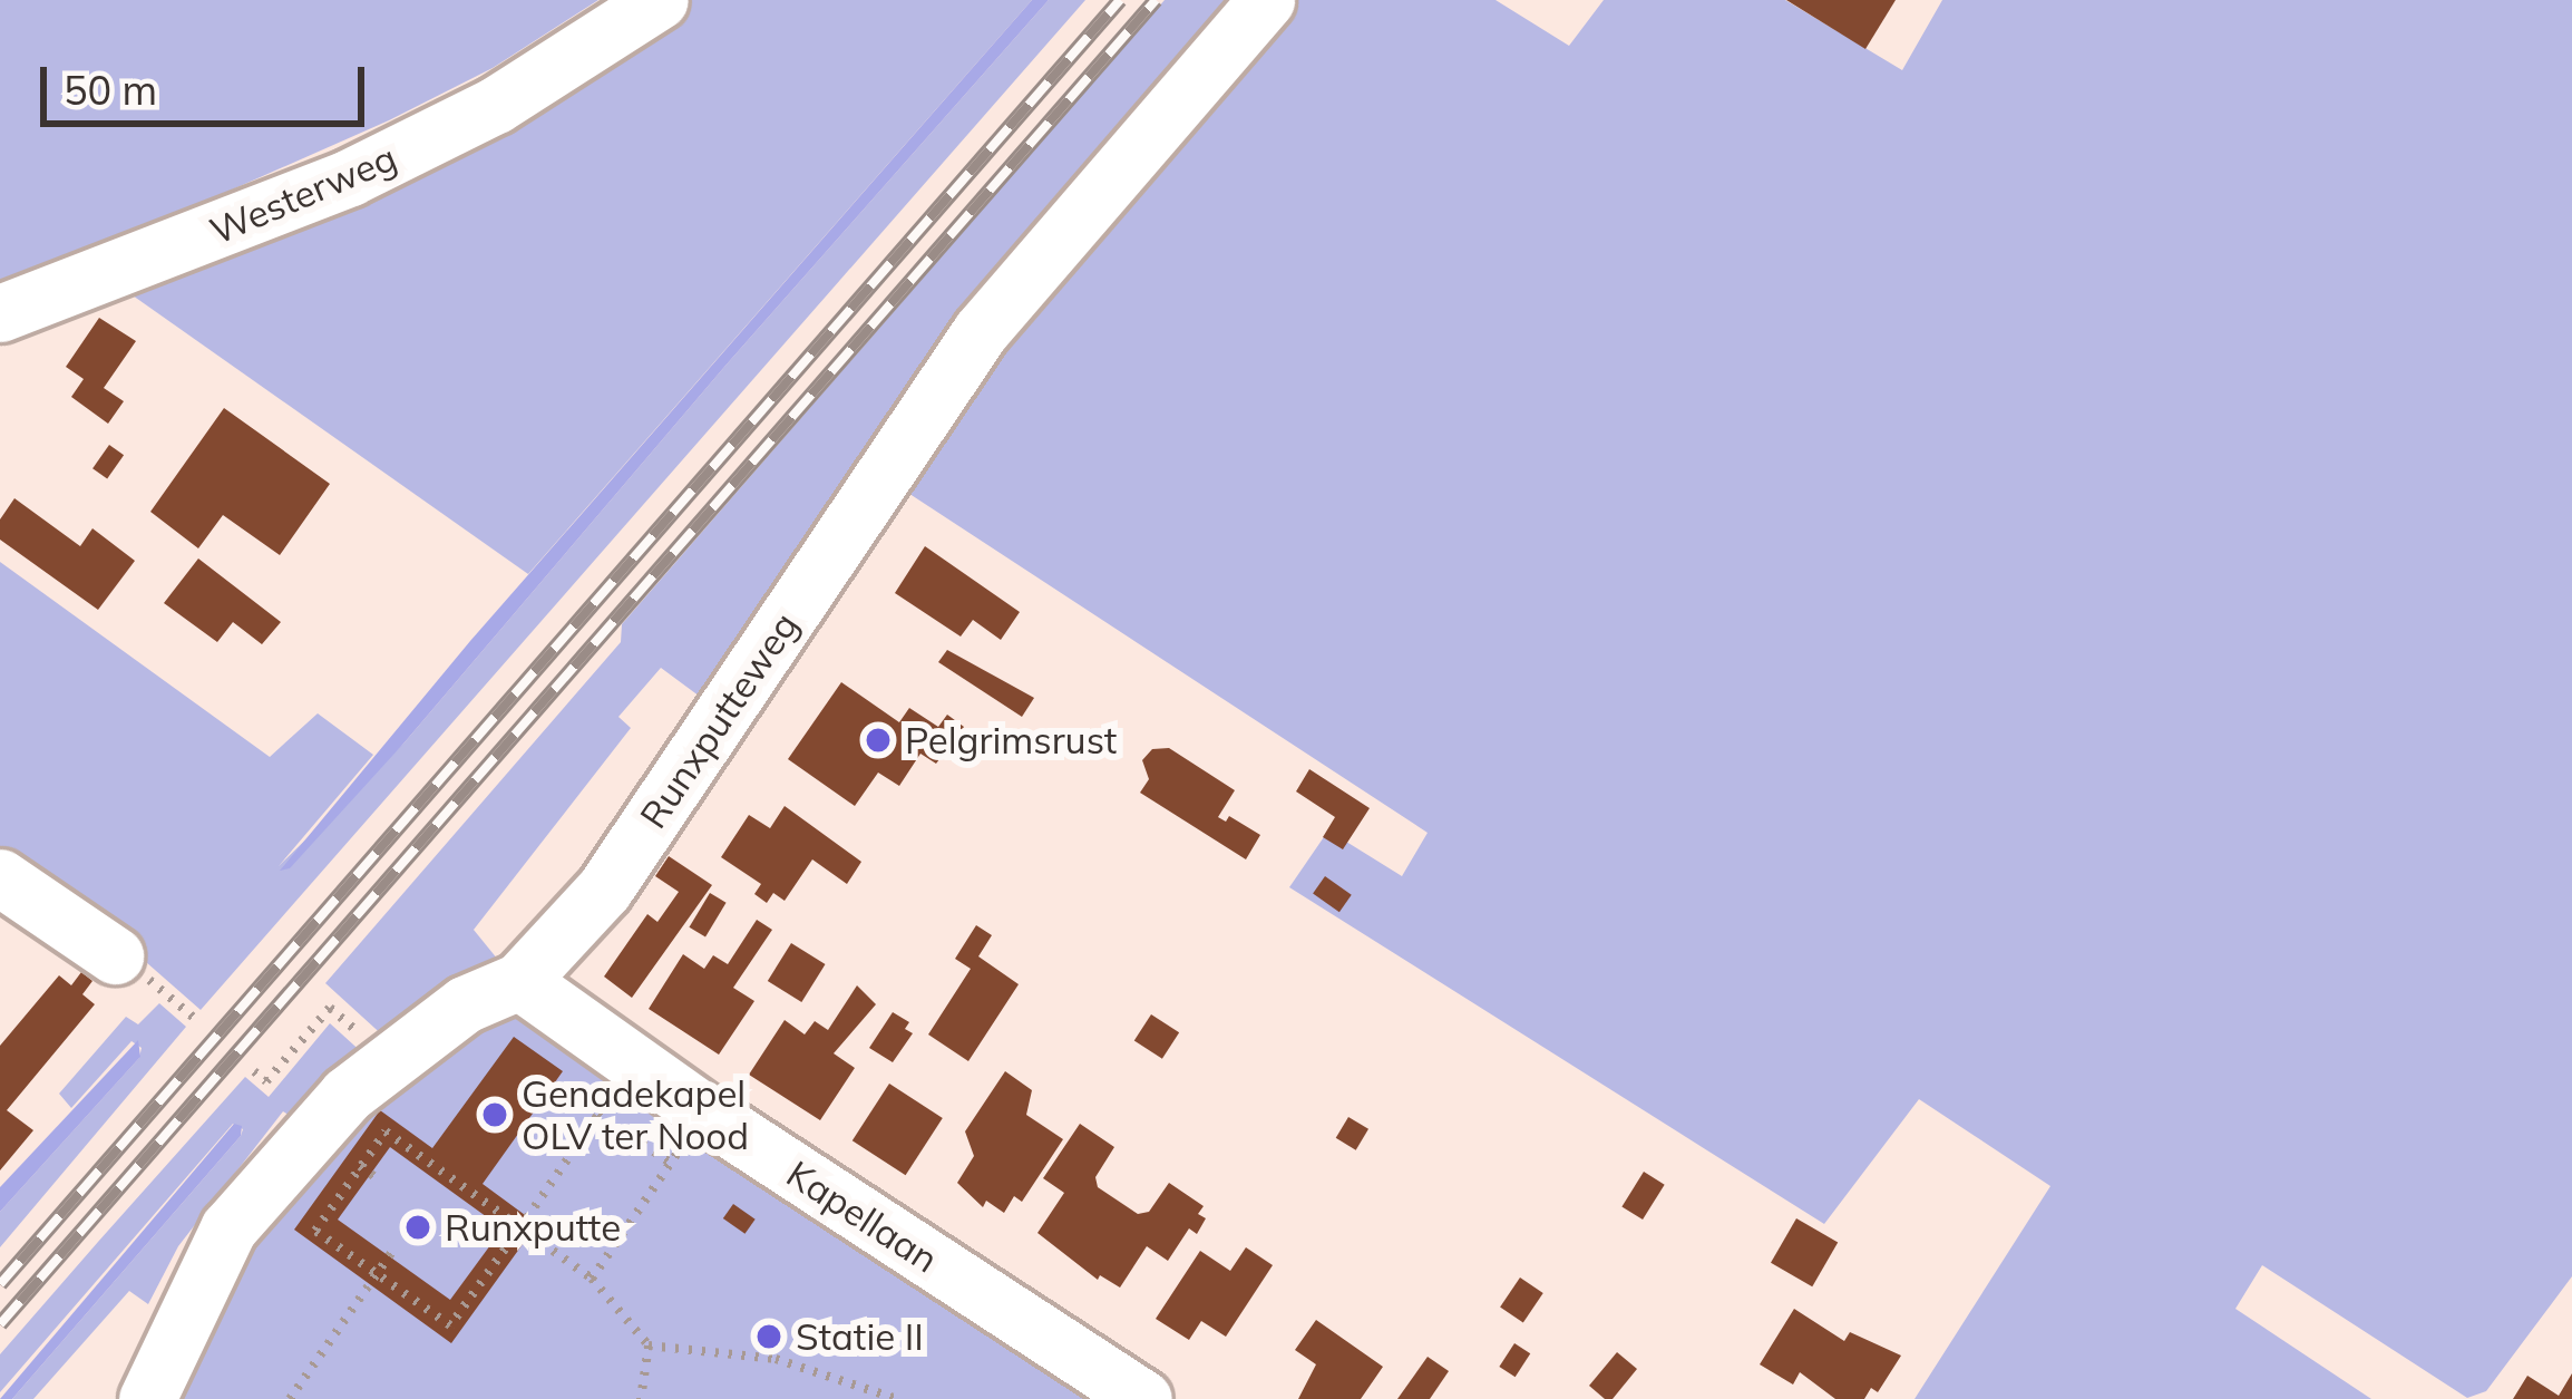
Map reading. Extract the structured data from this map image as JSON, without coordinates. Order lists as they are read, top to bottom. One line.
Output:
{"streets":{"street":["Westerweg","Runxputteweg","Kapellaan"]},"crossings":[["Runxputteweg","Kapellaan"]],"places":["Pelgrimsrust","Genadekapel OLV ter Nood","Runxputte","Statie II"],"scale_bar":"50 m"}
